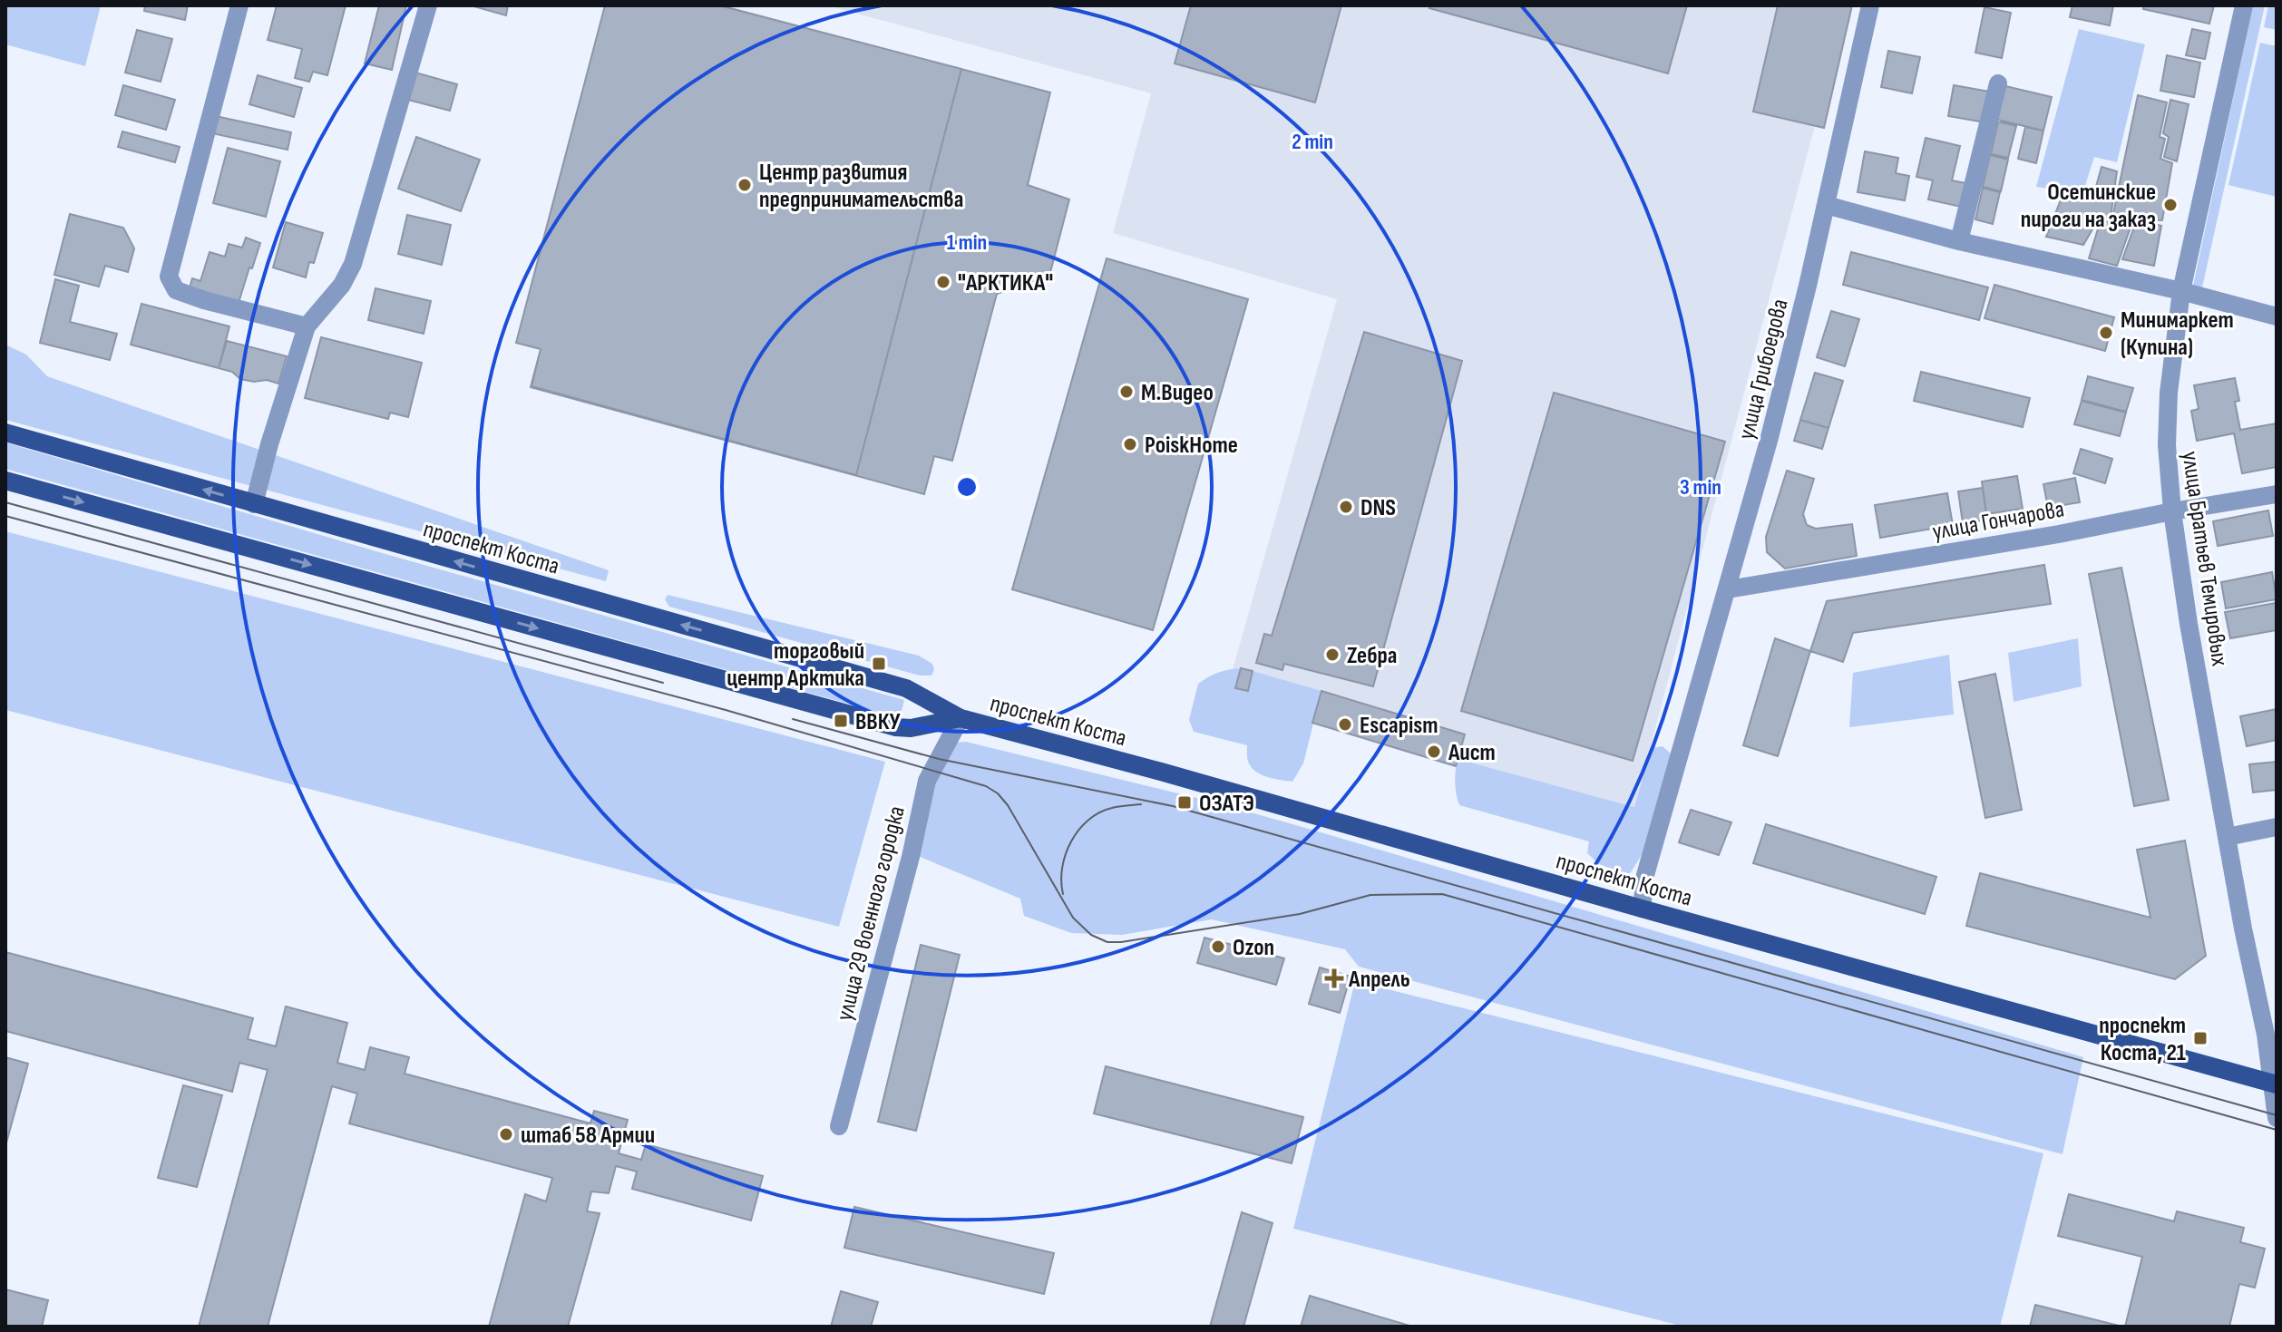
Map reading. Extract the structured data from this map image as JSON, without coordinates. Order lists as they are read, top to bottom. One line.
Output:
{"streets":{"main road":["проспект Коста"],"street":["улица Грибоедова","улица Гончарова","улица Братьев Темировых","улица 29 военного городка"]},"crossings":[["улица Грибоедова","улица Гончарова"],["улица Грибоедова","проспект Коста"],["улица Гончарова","улица Братьев Темировых"],["проспект Коста","улица Братьев Темировых"],["проспект Коста","улица 29 военного городка"]],"places":{"other":["Центр развития предпринимательства","Осетинские пироги на заказ","\"АРКТИКА\"","Минимаркет (Купина)","M.Видео","PoiskHome","DNS","Zeбра","Escapism","Аист","Ozon","штаб 58 Армии"],"transit":["торговый центр Арктика","ВВКУ","ОЗАТЭ","проспект Коста, 21"],"health":["Апрель"]},"rings":["2 min","1 min","3 min"]}
